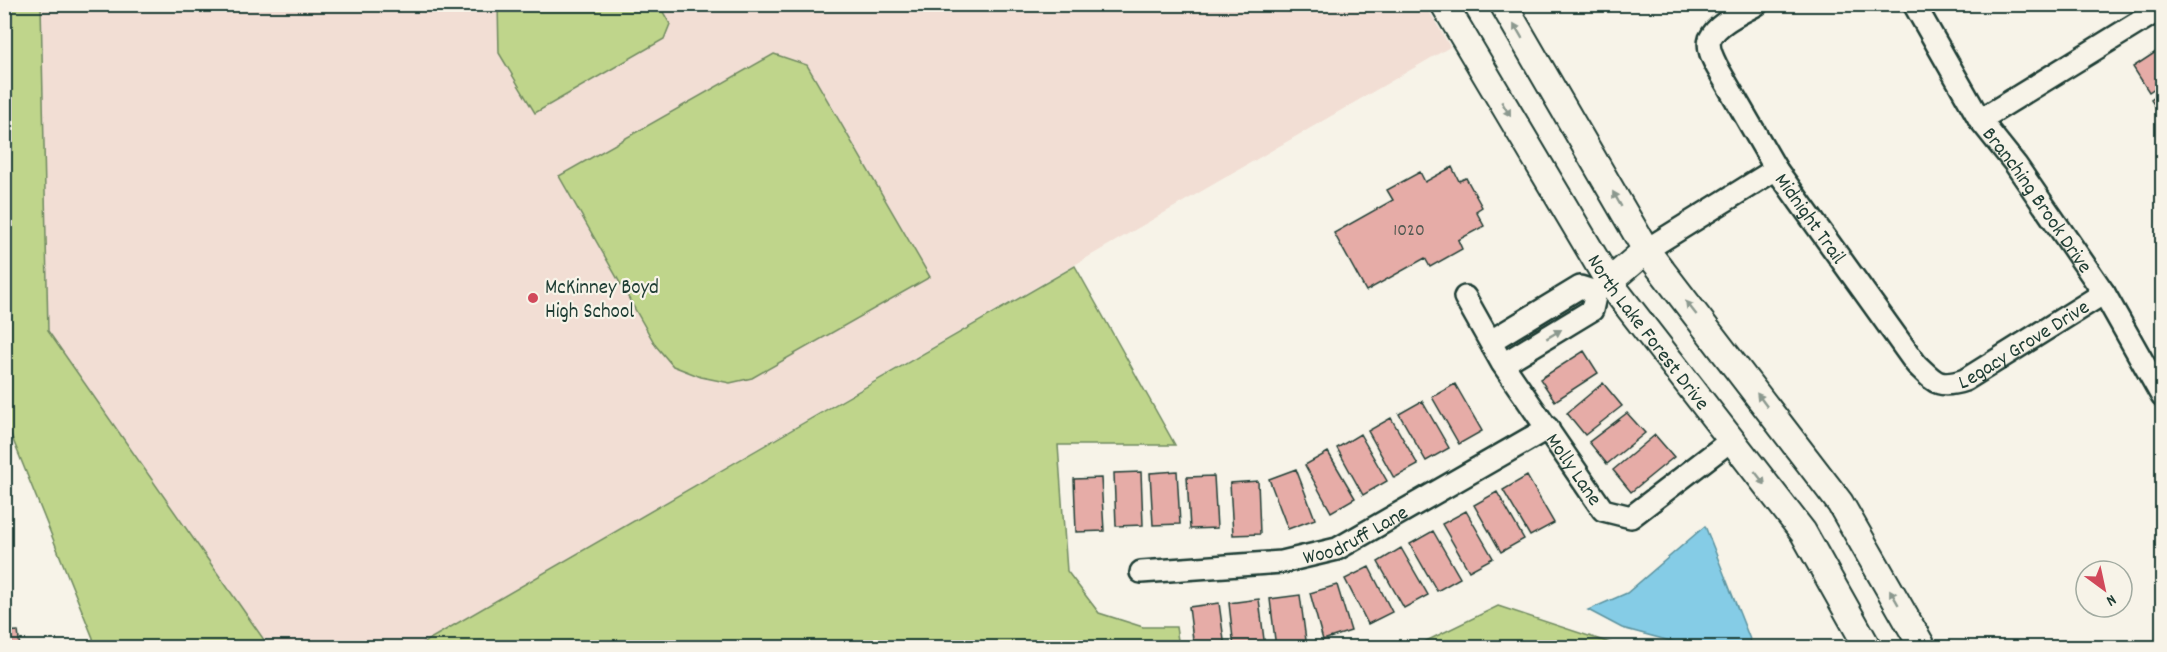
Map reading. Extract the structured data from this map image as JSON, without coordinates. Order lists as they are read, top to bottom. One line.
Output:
{"streets":{"main road":["North Lake Forest Drive"],"street":["Branching Brook Drive","Midnight Trail","Legacy Grove Drive","Molly Lane","Woodruff Lane"]},"crossings":[["Branching Brook Drive","Legacy Grove Drive"],["Midnight Trail","Legacy Grove Drive"],["North Lake Forest Drive","Molly Lane"],["Molly Lane","Woodruff Lane"]],"places":["McKinney Boyd High School"],"house_numbers":["1020"],"north":"bottom right"}
